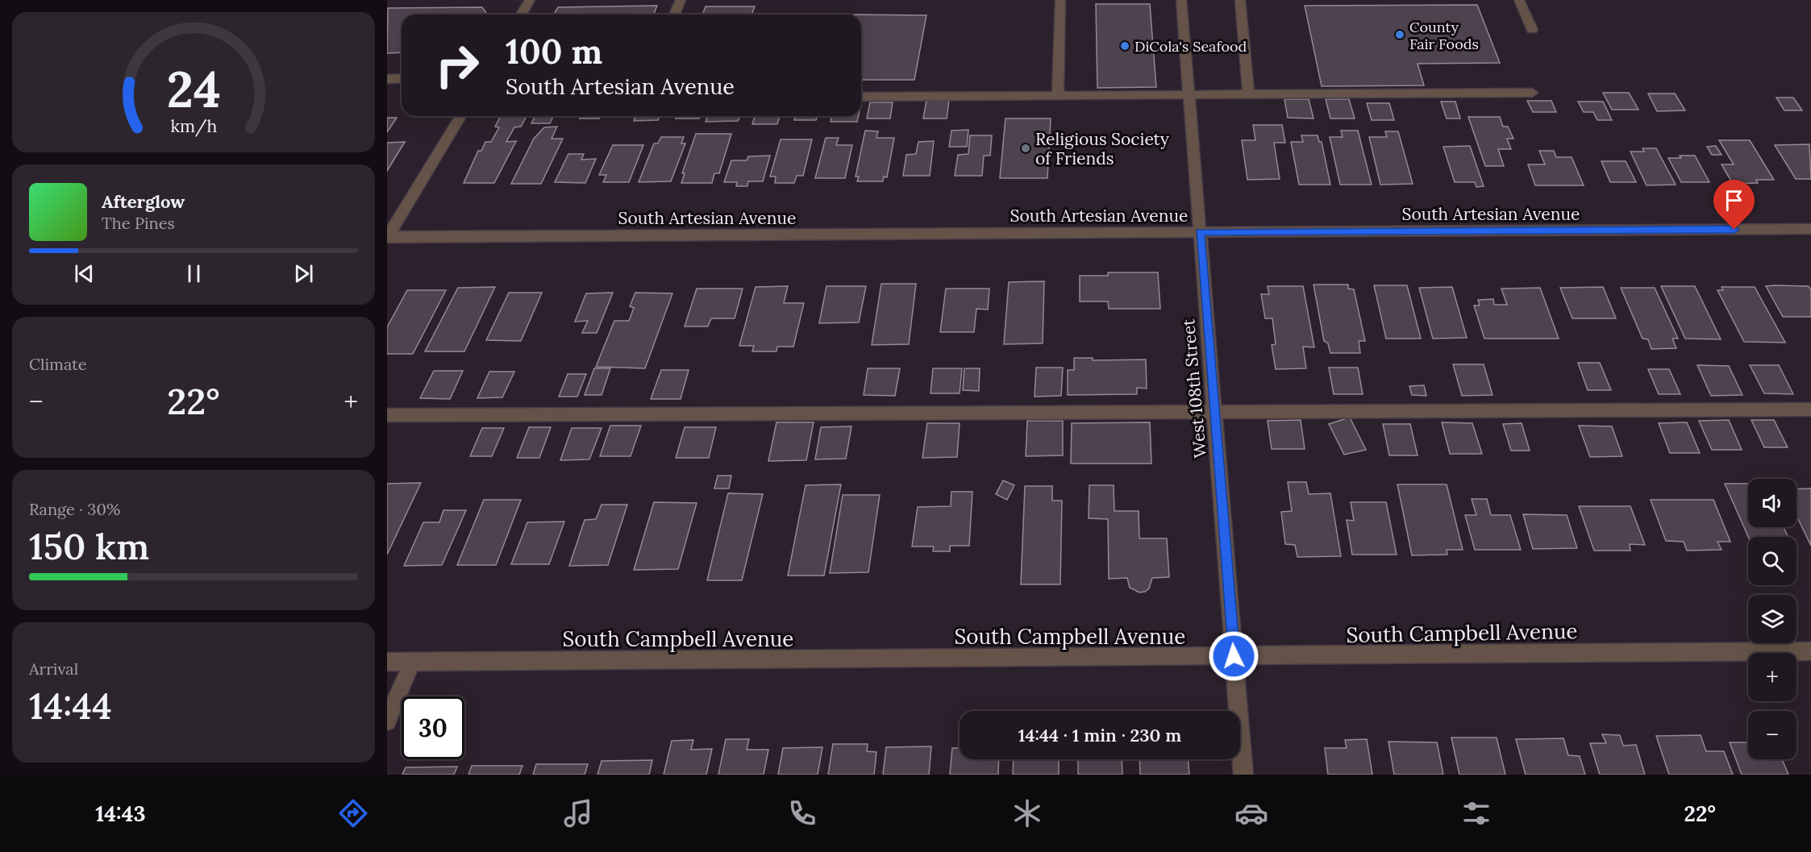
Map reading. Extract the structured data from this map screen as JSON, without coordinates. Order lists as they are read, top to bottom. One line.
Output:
{"streets":{"street":["South Artesian Avenue","West 108th Street","South Campbell Avenue"]},"crossings":[["South Artesian Avenue","West 108th Street"],["West 108th Street","South Campbell Avenue"]],"places":["County Fair Foods","DiCola's Seafood","Religious Society of Friends"],"page":{"turn":["100 m","South Artesian Avenue"],"song":["Afterglow","The Pines"],"tile":["Climate",["Range · 30%","150 km"],["Arrival","14:44"]],"heat":["−","22°","+"],"map_buttons":["+","−"],"limit":"30","trip":"14:44 · 1 min · 230 m","tabs":["14:43","22°"],"gauge":["24","km/h"]}}
